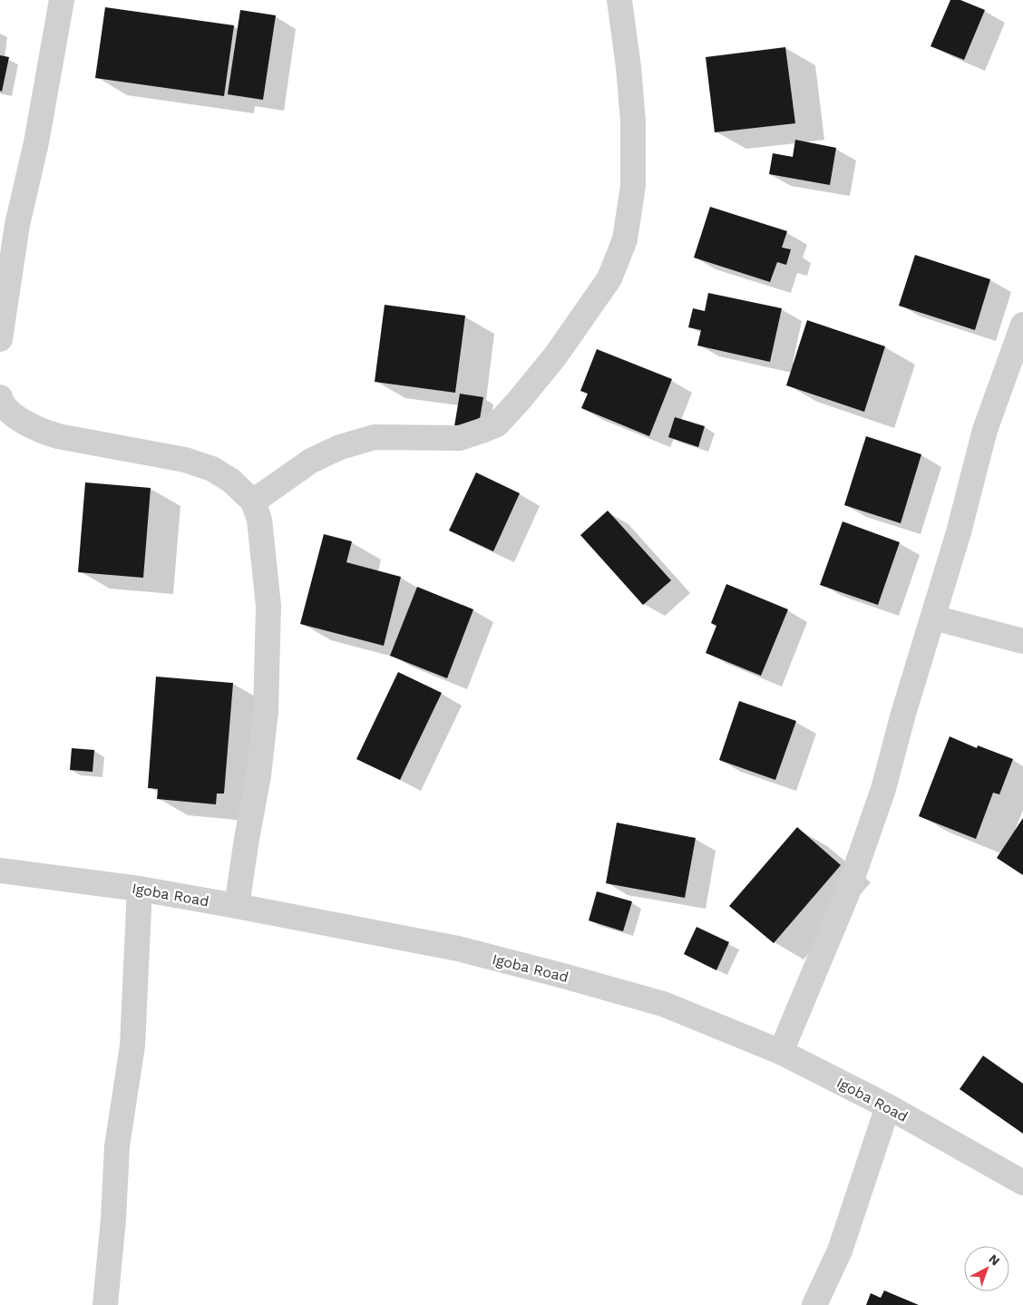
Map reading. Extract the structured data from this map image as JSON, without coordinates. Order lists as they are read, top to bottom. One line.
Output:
{"streets":{"street":["Igoba Road"]},"north":"top right"}
